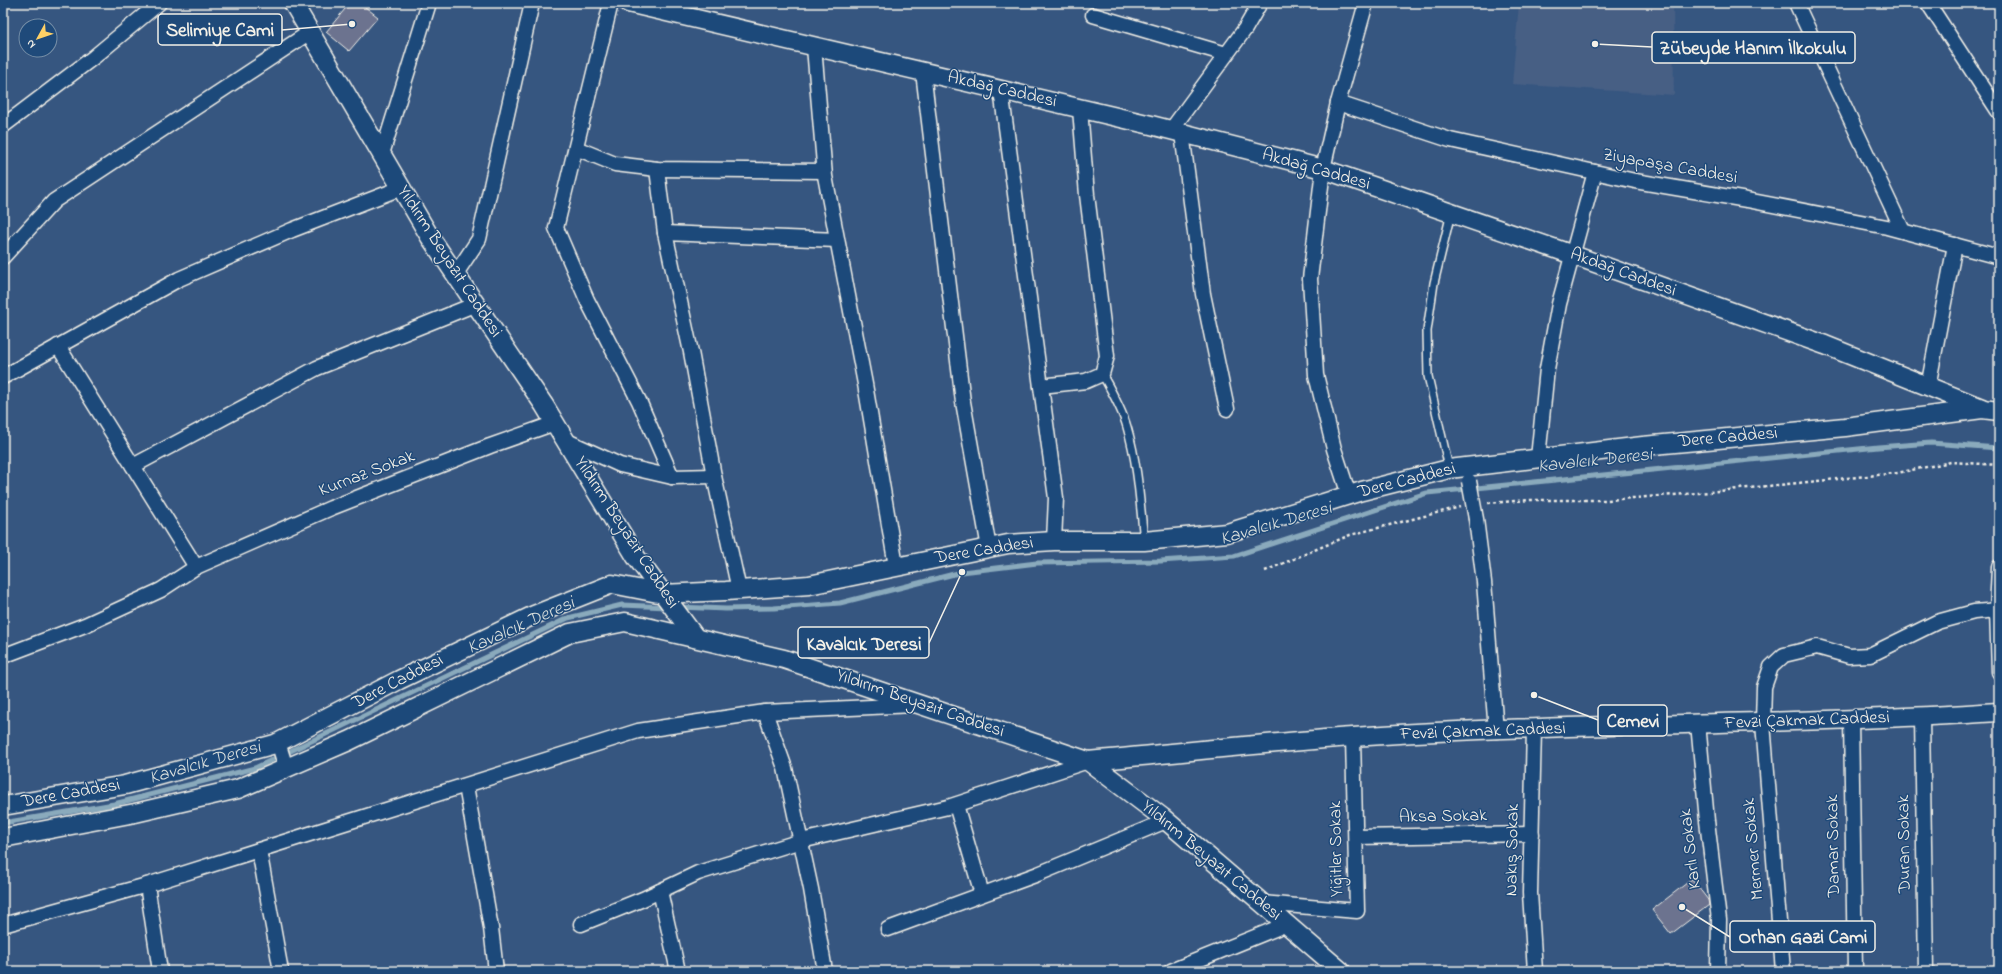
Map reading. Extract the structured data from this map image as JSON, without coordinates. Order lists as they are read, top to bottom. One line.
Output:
{"streets":{"street":["Akdağ Caddesi","Ziyapaşa Caddesi","Yıldırım Beyazıt Caddesi","Dere Caddesi","Kurnaz Sokak","Fevzi Çakmak Caddesi","Aksa Sokak","Duran Sokak","Damar Sokak","Yiğitler Sokak","Karlı Sokak","Mermer Sokak","Nakış Sokak"]},"crossings":[["Akdağ Caddesi","Dere Caddesi"],["Yıldırım Beyazıt Caddesi","Dere Caddesi"],["Yıldırım Beyazıt Caddesi","Kurnaz Sokak"],["Yıldırım Beyazıt Caddesi","Fevzi Çakmak Caddesi"],["Yıldırım Beyazıt Caddesi","Yiğitler Sokak"],["Fevzi Çakmak Caddesi","Duran Sokak"],["Fevzi Çakmak Caddesi","Damar Sokak"],["Fevzi Çakmak Caddesi","Yiğitler Sokak"],["Fevzi Çakmak Caddesi","Karlı Sokak"],["Fevzi Çakmak Caddesi","Mermer Sokak"],["Fevzi Çakmak Caddesi","Nakış Sokak"],["Aksa Sokak","Yiğitler Sokak"],["Aksa Sokak","Nakış Sokak"]],"water":["Kavalcık Deresi"],"places":["Selimiye Cami","Zübeyde Hanım İlkokulu","Kavalcık Deresi","Cemevi","Orhan Gazi Cami"],"north":"bottom left"}
